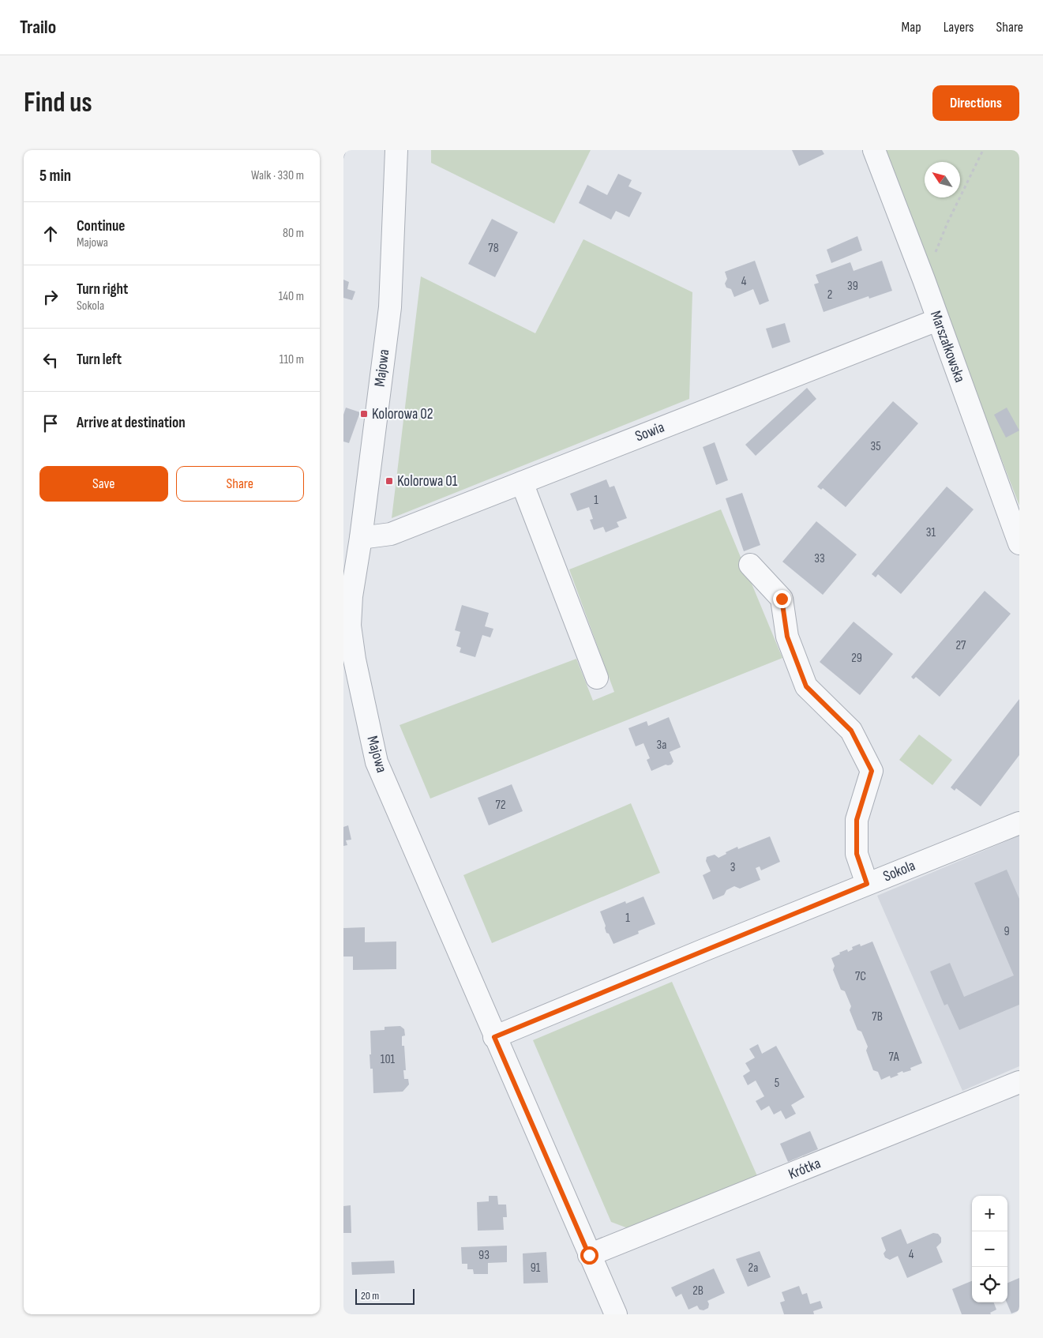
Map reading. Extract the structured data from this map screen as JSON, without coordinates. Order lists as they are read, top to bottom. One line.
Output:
{"streets":{"street":["Marszałkowska","Majowa","Sowia","Sokola","Krótka"]},"crossings":[["Marszałkowska","Sowia"],["Majowa","Sowia"],["Majowa","Sokola"],["Majowa","Krótka"]],"places":{"transit":["Kolorowa 02","Kolorowa 01"]},"house_numbers":["78","4","39","2","35","1","31","33","27","29","3a","72","3","1","9","7C","7B","7A","101","5","4","93","91","2a","2B"],"scale_bar":"20 m","north":"top left","page":{"header":"Trailo","nav":["Map","Layers","Share"],"buttons":["Directions",["Save","Share"]],"title":"Find us","heading":["5 min","Walk · 330 m"],"list":[["Continue","Majowa","80 m"],["Turn right","Sokola","140 m"],["Turn left","110 m"],"Arrive at destination"],"map_buttons":["+","−"],"scale":"20 m"}}
